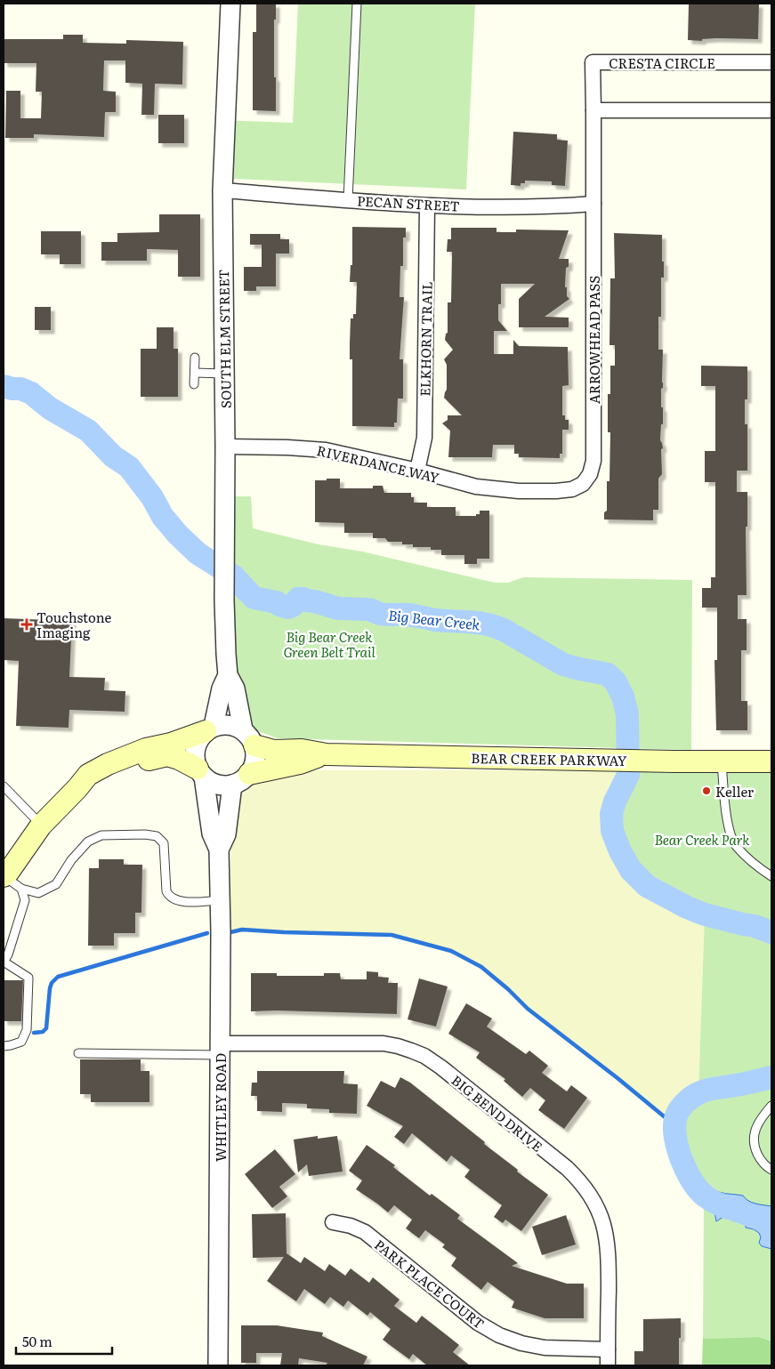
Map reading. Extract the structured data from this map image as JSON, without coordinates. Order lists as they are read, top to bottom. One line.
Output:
{"streets":{"main road":["BEAR CREEK PARKWAY"],"street":["CRESTA CIRCLE","PECAN STREET","SOUTH ELM STREET","ELKHORN TRAIL","ARROWHEAD PASS","RIVERDANCE WAY","WHITLEY ROAD","BIG BEND DRIVE","PARK PLACE COURT"]},"crossings":[["CRESTA CIRCLE","ARROWHEAD PASS"],["PECAN STREET","SOUTH ELM STREET"],["PECAN STREET","ELKHORN TRAIL"],["PECAN STREET","ARROWHEAD PASS"],["SOUTH ELM STREET","RIVERDANCE WAY"],["SOUTH ELM STREET","BEAR CREEK PARKWAY"],["SOUTH ELM STREET","WHITLEY ROAD"],["ELKHORN TRAIL","RIVERDANCE WAY"],["ARROWHEAD PASS","RIVERDANCE WAY"],["BEAR CREEK PARKWAY","WHITLEY ROAD"],["WHITLEY ROAD","BIG BEND DRIVE"],["BIG BEND DRIVE","PARK PLACE COURT"]],"water":["Big Bear Creek"],"parks":["Big Bear Creek Green Belt Trail","Bear Creek Park"],"places":{"health":["Touchstone Imaging"],"other":["Keller"]},"scale_bar":"50 m"}
